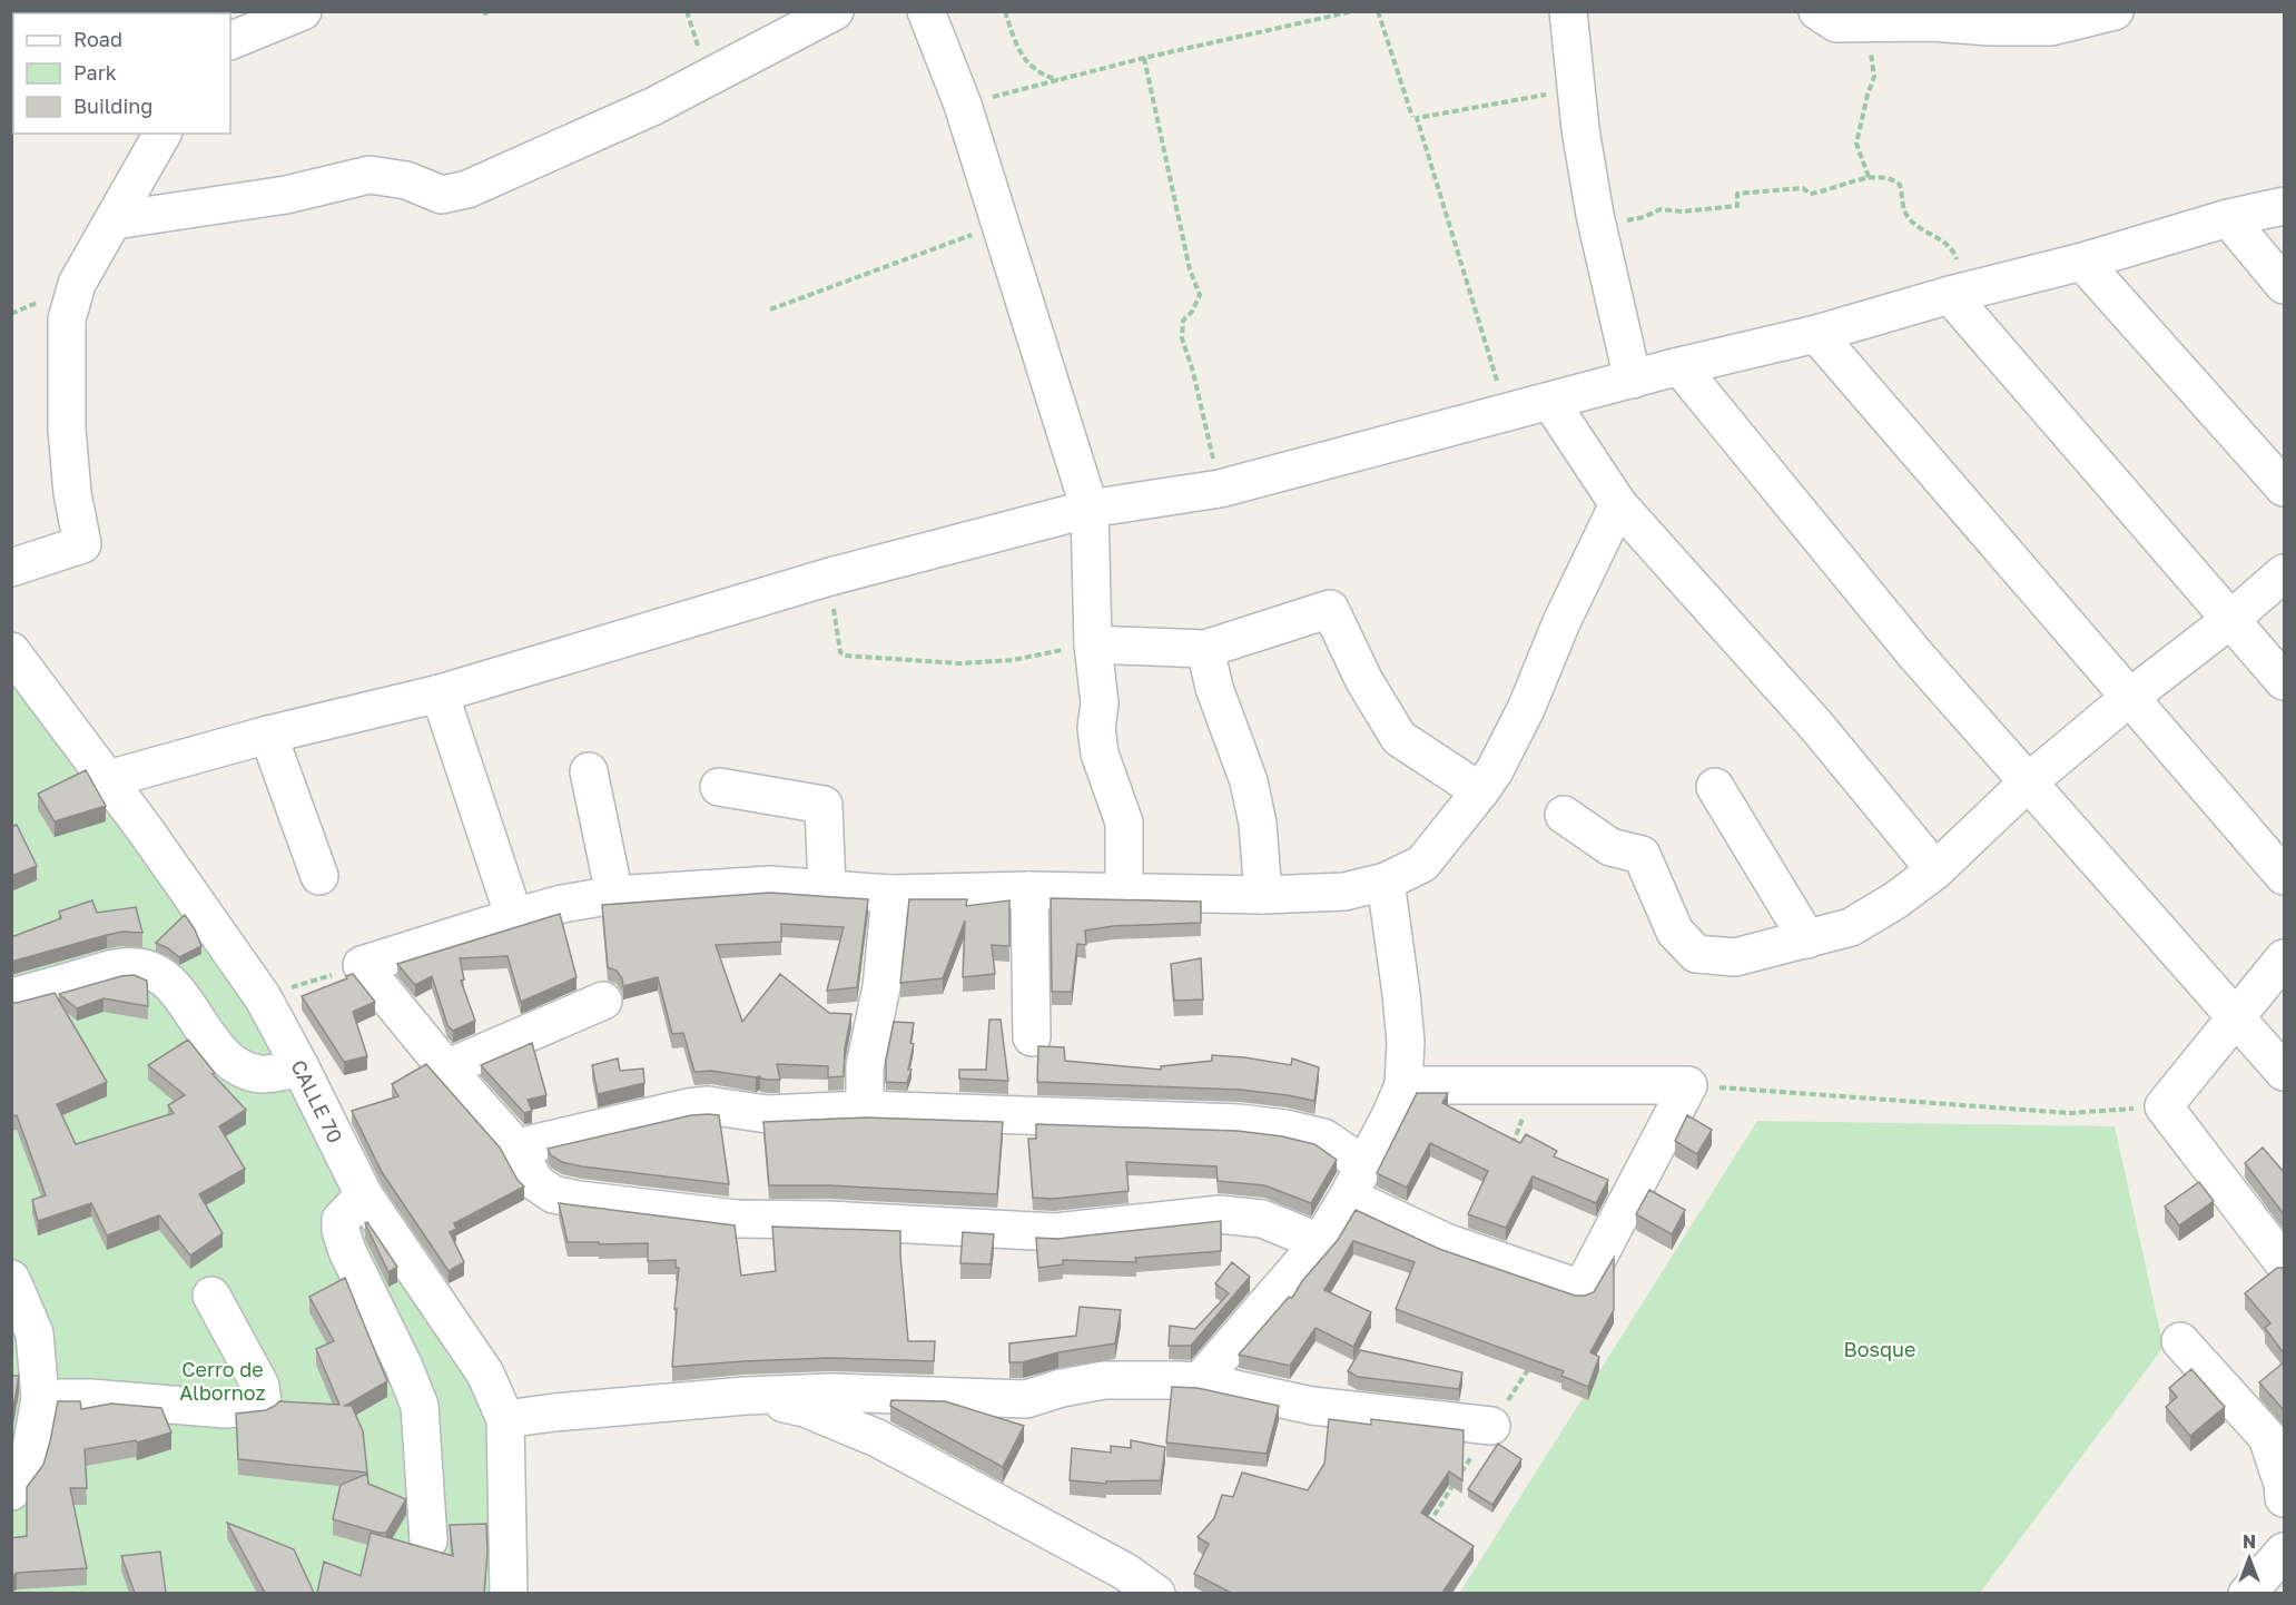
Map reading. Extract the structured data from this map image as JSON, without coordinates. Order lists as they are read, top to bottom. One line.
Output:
{"streets":{"street":["CALLE 70"]},"parks":["Bosque","Cerro de Albornoz"],"legend":["Road","Park","Building"],"north":"top"}
